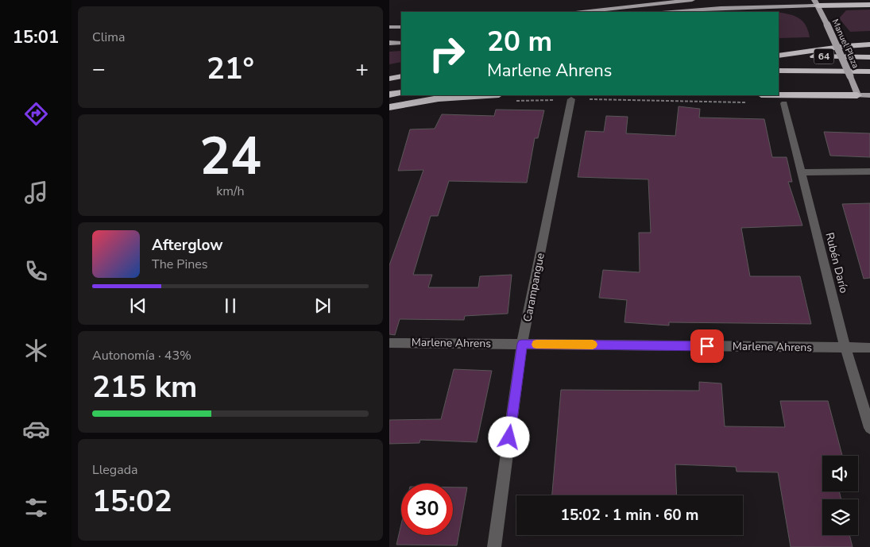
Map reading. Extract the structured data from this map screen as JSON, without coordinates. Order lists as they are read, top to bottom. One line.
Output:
{"streets":{"highway":["64"],"main road":["Manuel Plaza"],"street":["Rubén Darío","Carampangue","Marlene Ahrens"]},"crossings":[["Rubén Darío","Marlene Ahrens"],["Carampangue","Marlene Ahrens"]],"page":{"tabs":"15:01","tile":["Clima",["24","km/h"],["Autonomía · 43%","215 km"],["Llegada","15:02"]],"turn":["20 m","Marlene Ahrens"],"heat":["−","21°","+"],"song":["Afterglow","The Pines"],"limit":"30","trip":"15:02 · 1 min · 60 m"}}
